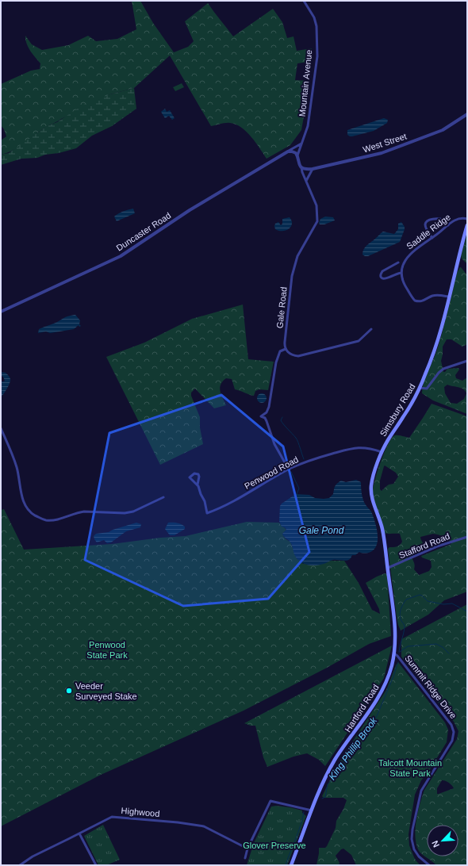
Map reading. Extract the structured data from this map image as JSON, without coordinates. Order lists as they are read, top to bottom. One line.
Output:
{"streets":{"main road":["Simsbury Road","Hartford Road"],"street":["Mountain Avenue","West Street","Duncaster Road","Saddle Ridge","Gale Road","Penwood Road","Stafford Road","Summit Ridge Drive","Highwood"]},"crossings":[["Mountain Avenue","Duncaster Road"],["West Street","Gale Road"],["Simsbury Road","Penwood Road"],["Simsbury Road","Hartford Road"],["Stafford Road","Hartford Road"],["Summit Ridge Drive","Hartford Road"]],"water":["Gale Pond","King Phillip Brook"],"parks":["Penwood State Park","Talcott Mountain State Park","Glover Preserve"],"places":["Veeder Surveyed Stake"],"north":"bottom left"}
